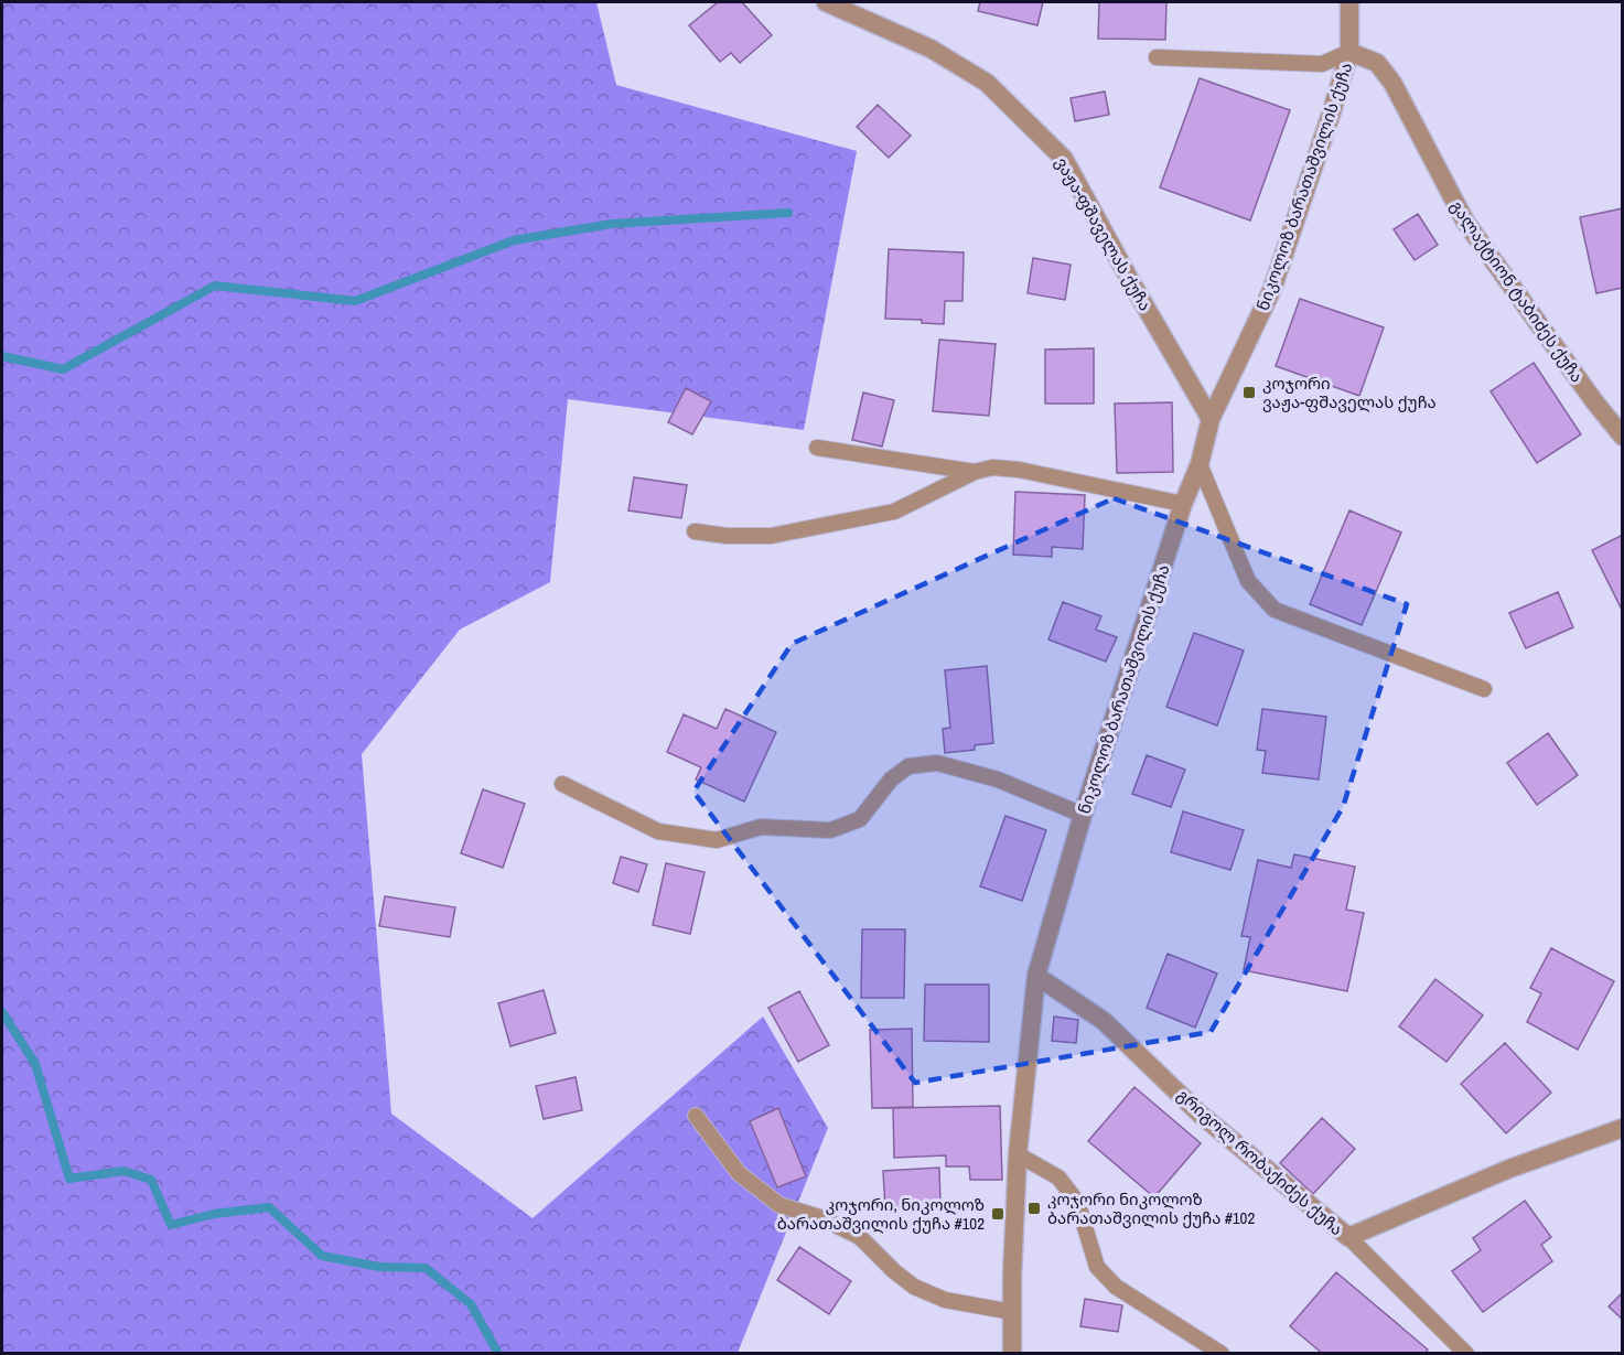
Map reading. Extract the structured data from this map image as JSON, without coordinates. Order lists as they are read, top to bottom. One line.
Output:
{"streets":{"street":["ნიკოლოზ ბარათაშვილის ქუჩა","ვაჟა-ფშაველას ქუჩა","გალაქტიონ ტაბიძეს ქუჩა","გრიგოლ რობაქიძეს ქუჩა"]},"crossings":[["ნიკოლოზ ბარათაშვილის ქუჩა","ვაჟა-ფშაველას ქუჩა"],["ნიკოლოზ ბარათაშვილის ქუჩა","გალაქტიონ ტაბიძეს ქუჩა"],["ნიკოლოზ ბარათაშვილის ქუჩა","გრიგოლ რობაქიძეს ქუჩა"]],"places":{"transit":["კოჯორი ვაჟა-ფშაველას ქუჩა","კოჯორი ნიკოლოზ ბარათაშვილის ქუჩა #102","კოჯორი, ნიკოლოზ ბარათაშვილის ქუჩა #102"]}}
